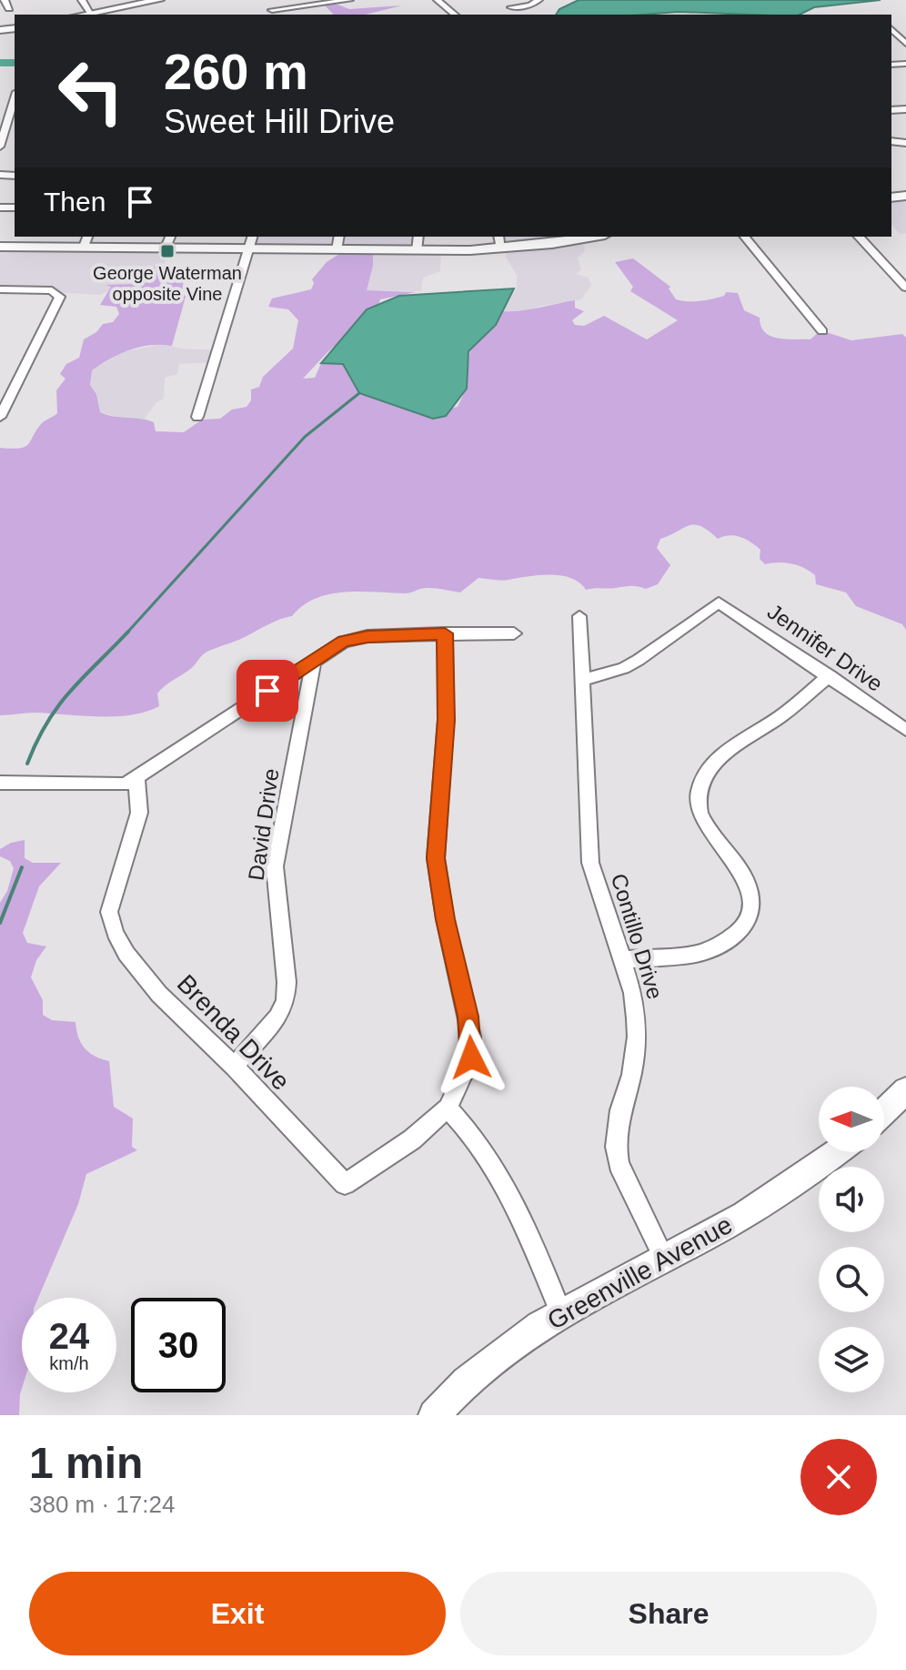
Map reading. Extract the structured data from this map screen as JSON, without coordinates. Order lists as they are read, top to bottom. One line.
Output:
{"streets":{"main road":["Greenville Avenue"],"street":["Jennifer Drive","David Drive","Contillo Drive","Brenda Drive"]},"crossings":[["Jennifer Drive","Contillo Drive"],["David Drive","Brenda Drive"],["Contillo Drive","Greenville Avenue"]],"places":{"transit":["George Waterman opposite Vine"]},"north":"left","page":{"turn":["260 m","Sweet Hill Drive"],"then":"Then","speed":"24 km/h","limit":"30","heading":["1 min","380 m · 17:24"],"buttons":["Exit","Share"]}}
